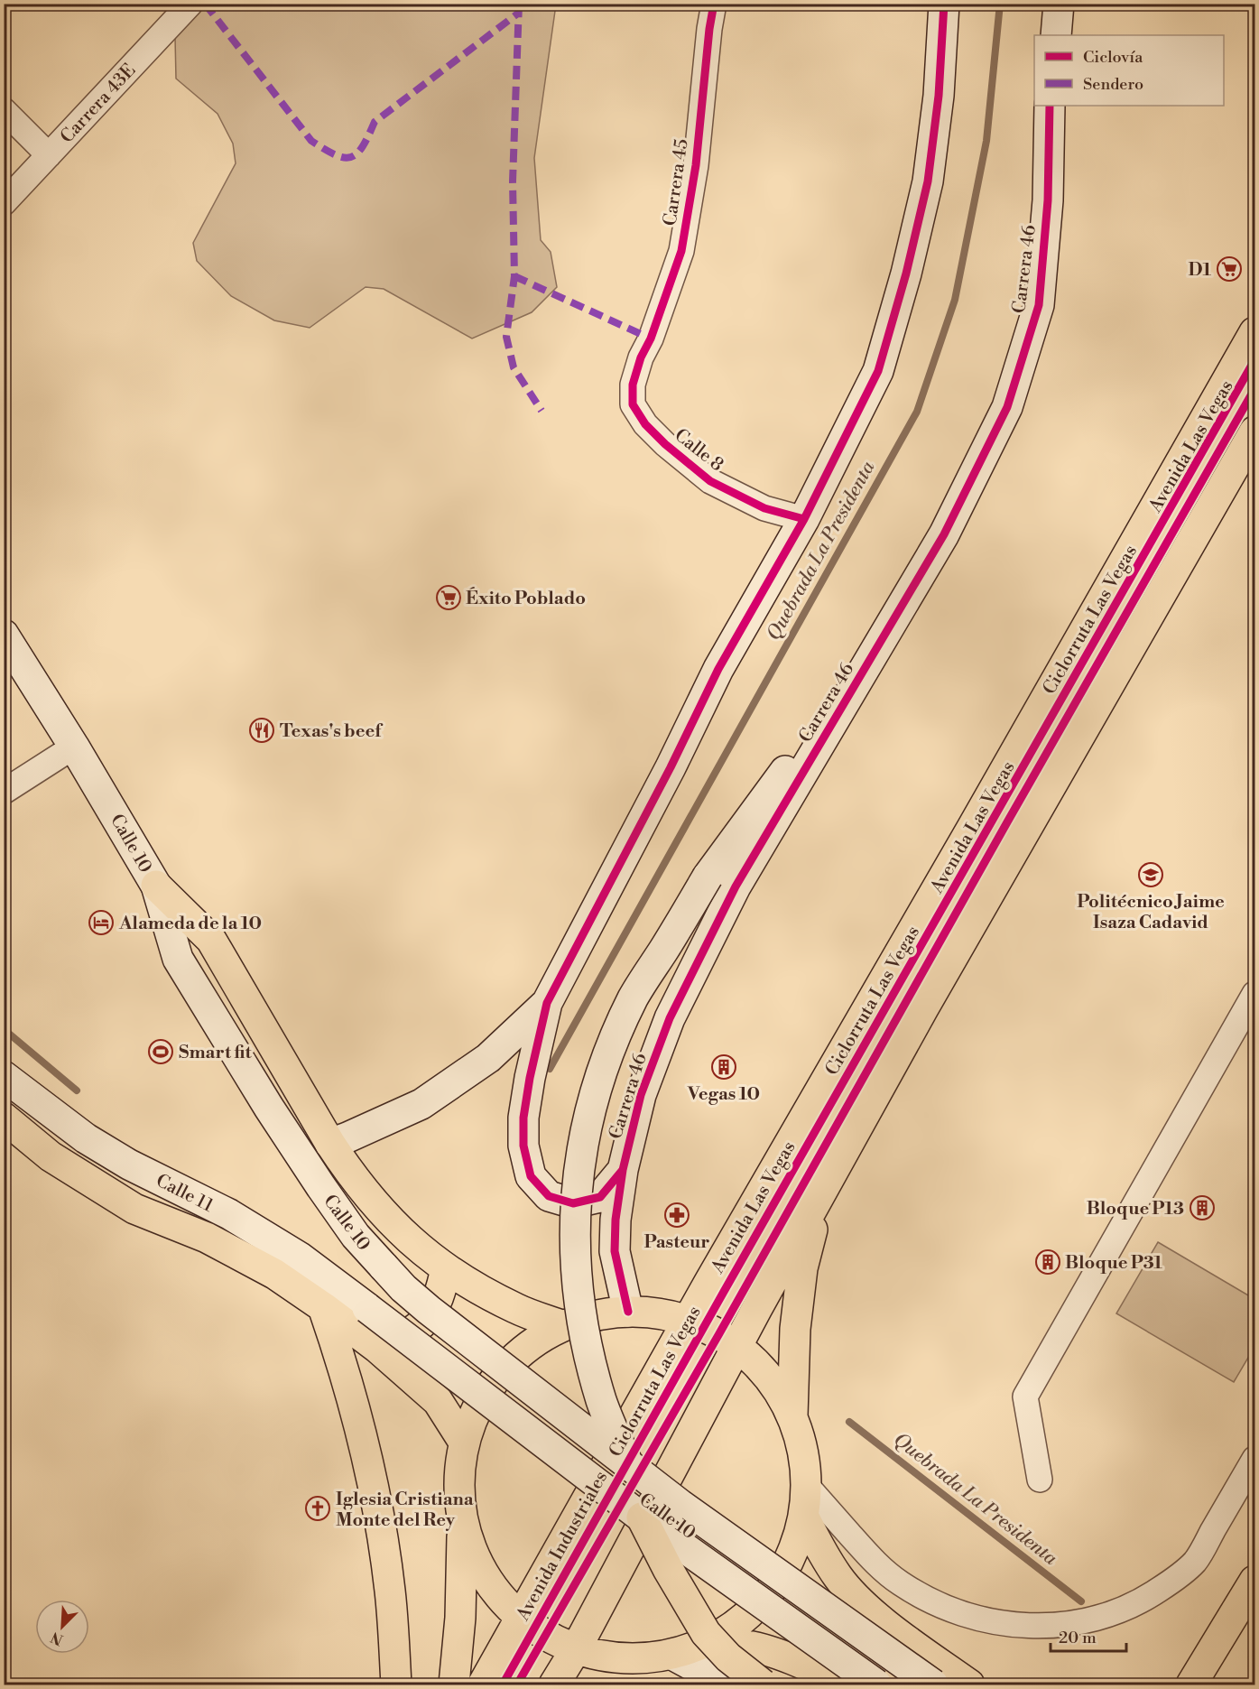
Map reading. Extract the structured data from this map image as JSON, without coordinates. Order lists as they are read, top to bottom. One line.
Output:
{"streets":{"main road":["Carrera 46","Avenida Las Vegas","Calle 10","Calle 11","Avenida Industriales"],"street":["Carrera 43E","Carrera 45","Calle 8"],"cycle path":["Ciclorruta Las Vegas"]},"crossings":[["Carrera 45","Calle 8"],["Avenida Las Vegas","Avenida Industriales"],["Calle 10","Calle 11"]],"water":["Quebrada La Presidenta"],"places":{"supermarket":["D1","Éxito Poblado"],"restaurant":["Texas's beef"],"school or university":["Politécnico Jaime Isaza Cadavid"],"hotel":["Alameda de la 10"],"sports":["Smart fit"],"building":["Vegas 10","Bloque P13","Bloque P31"],"pharmacy":["Pasteur"],"church":["Iglesia Cristiana Monte del Rey"]},"legend":["Ciclovía","Sendero"],"scale_bar":"20 m","north":"bottom left"}
